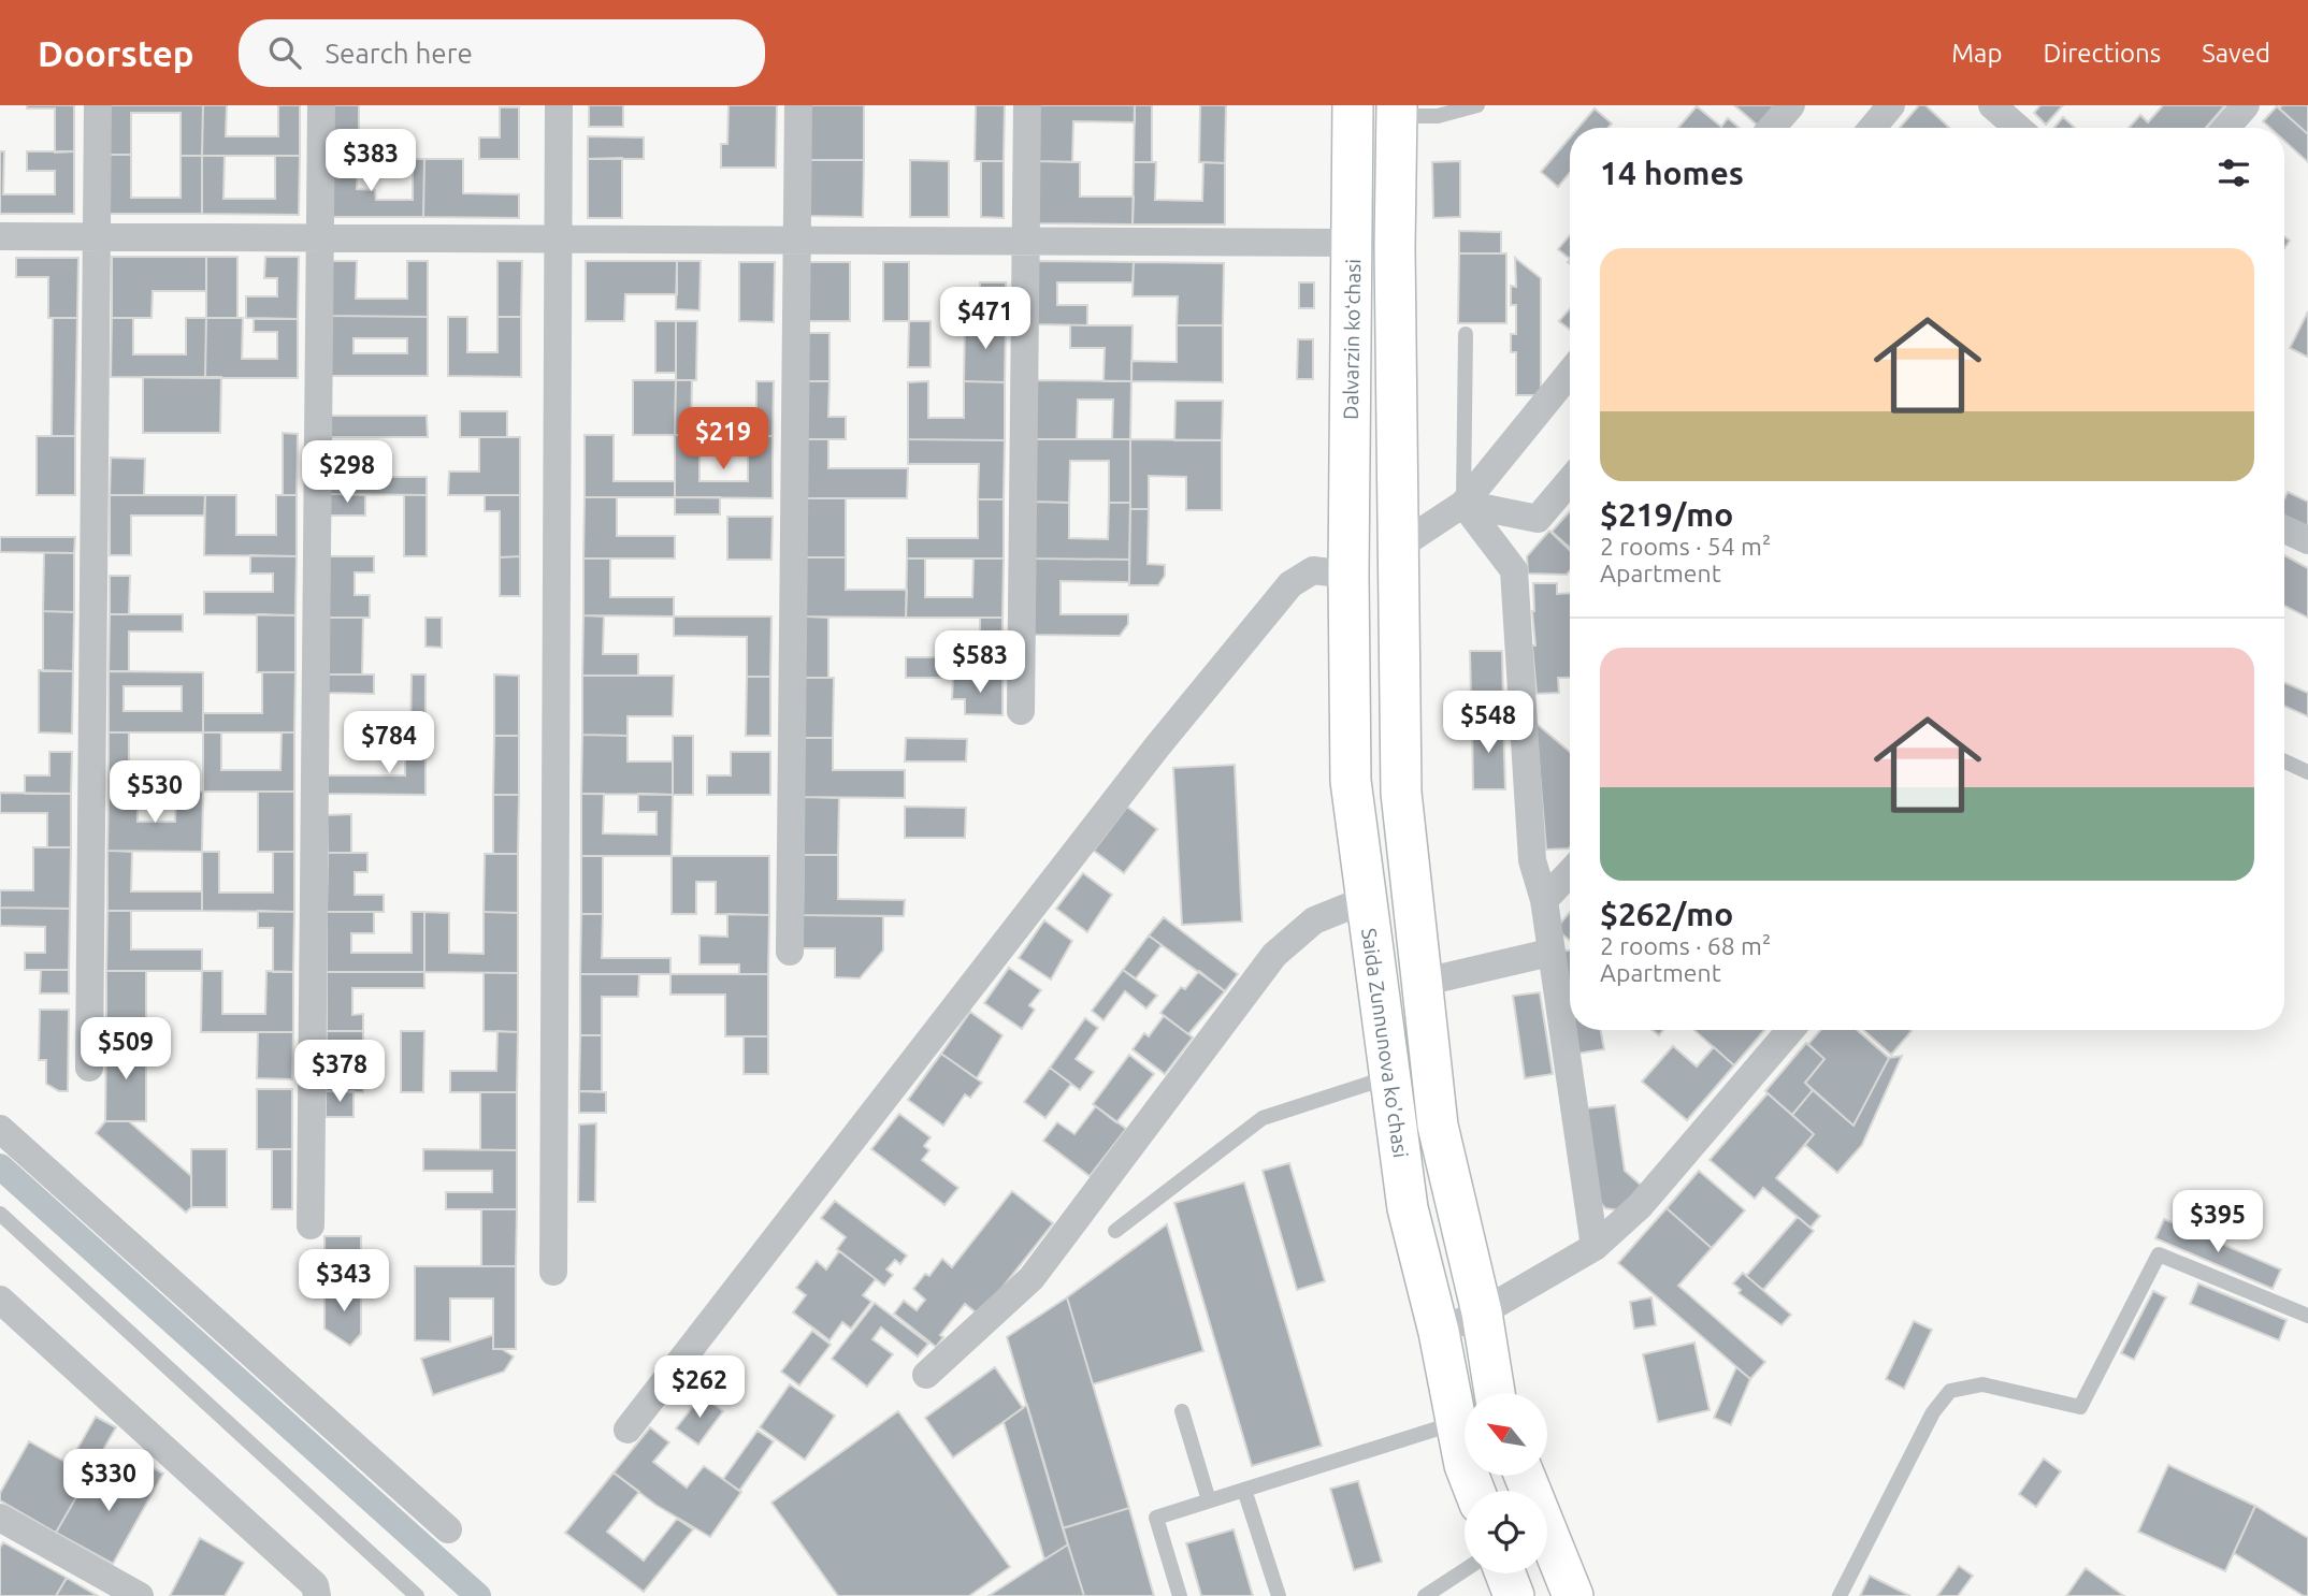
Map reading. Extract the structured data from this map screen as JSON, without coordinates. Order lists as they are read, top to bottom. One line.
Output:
{"streets":{"main road":["Dalvarzin koʻchasi","Saida Zunnunova ko'chasi"]},"crossings":[["Dalvarzin koʻchasi","Saida Zunnunova ko'chasi"]],"north":"top left","page":{"header":"Doorstep","search":"Search here","nav":["Map","Directions","Saved"],"heading":"14 homes","price":["$383","$471","$219","$298","$583","$548","$784","$530","$509","$378","$395","$343","$262","$330"],"list":[{"name":"$219/mo","note":"2 rooms · 54 m² · Apartment"},{"name":"$262/mo","note":"2 rooms · 68 m² · Apartment"}]}}
